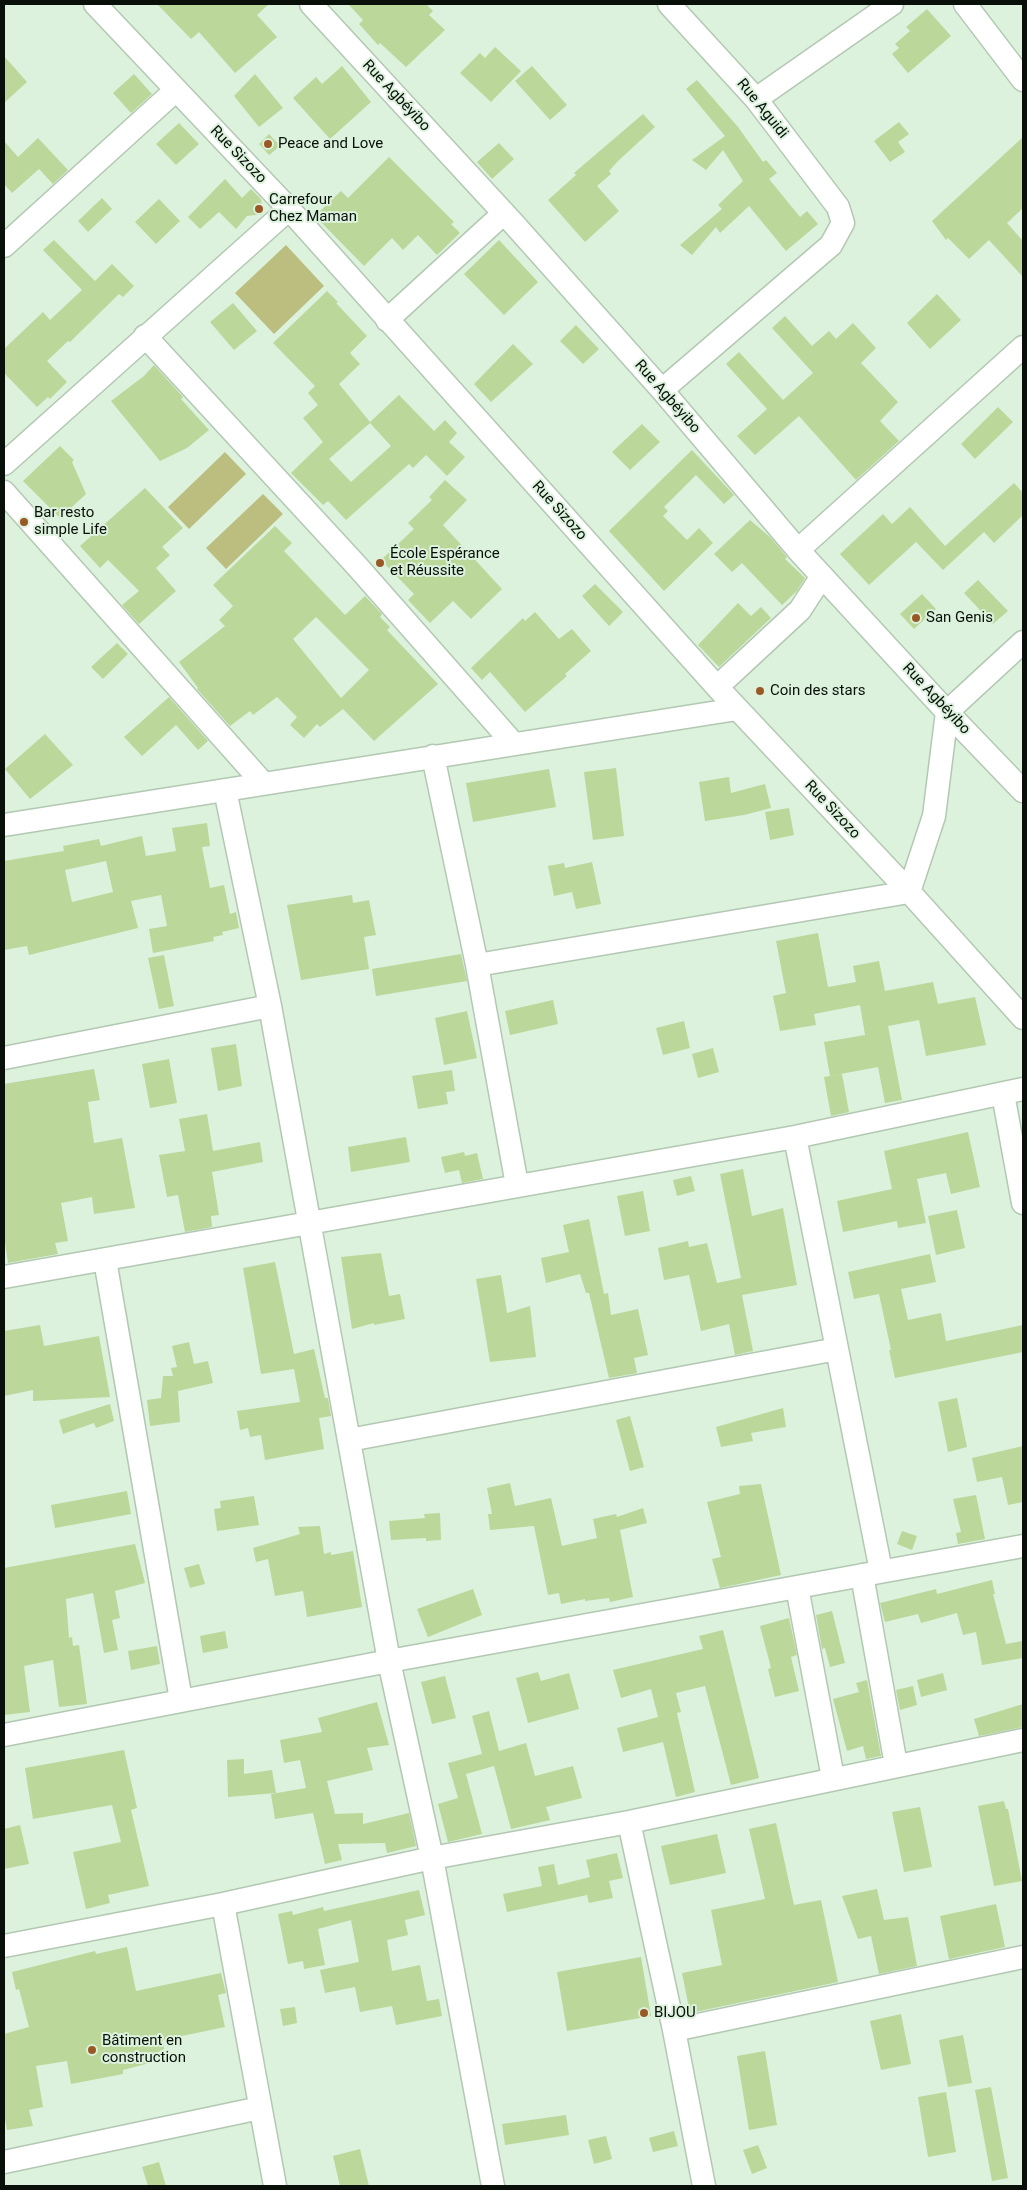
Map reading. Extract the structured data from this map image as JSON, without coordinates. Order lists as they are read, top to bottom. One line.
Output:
{"streets":{"street":["Rue Agbéyibo","Rue Aguidi","Rue Sizozo"]},"crossings":[["Rue Agbéyibo","Rue Aguidi"]],"places":["Peace and Love","Carrefour Chez Maman","Bar resto simple Life","École Espérance et Réussite","San Genis","Coin des stars","BIJOU","Bâtiment en construction"]}
